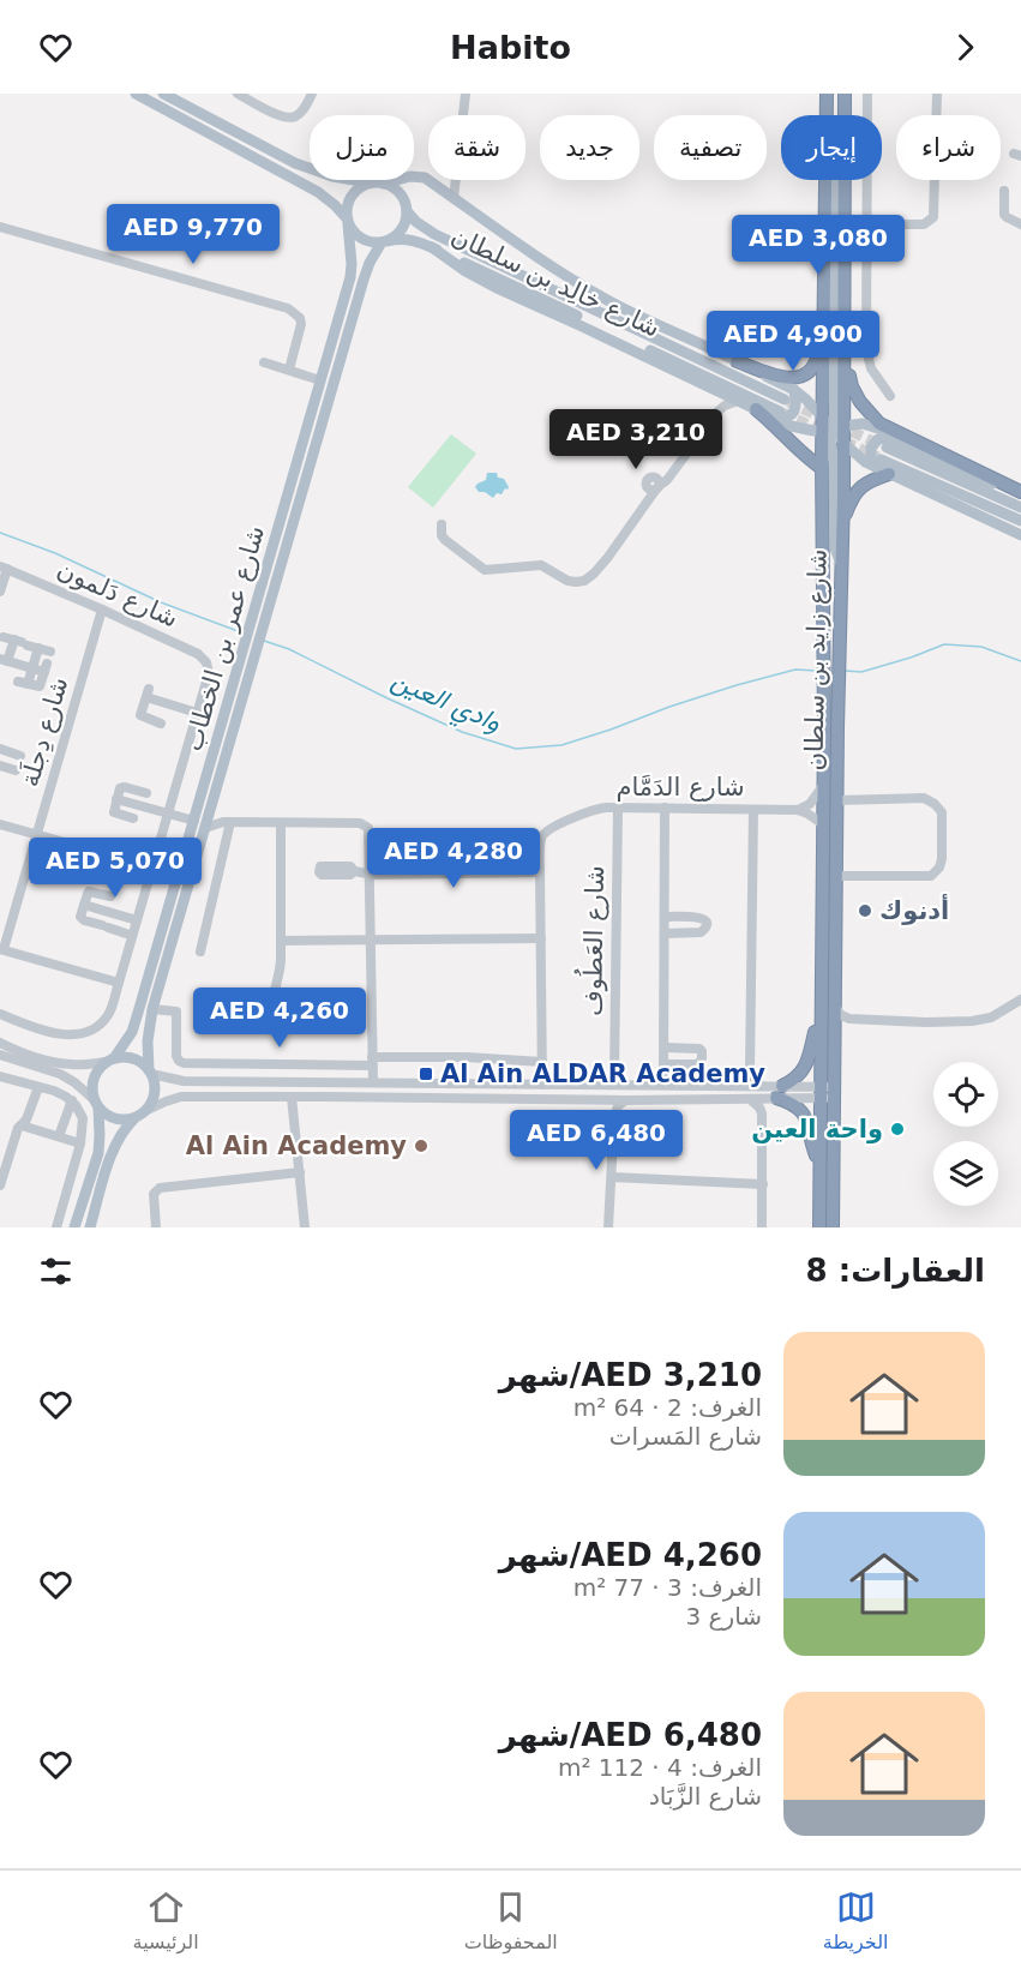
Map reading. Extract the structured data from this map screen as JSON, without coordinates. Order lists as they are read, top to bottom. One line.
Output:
{"streets":{"highway":["شارع زايد بن سلطان"],"main road":["شارع خالِد بن سلطان","شارع عمر بن الخطاب"],"street":["شارع دَلمون","شارع دِجلَة","شارع الدَمَّام","شارع العَطُوف"]},"crossings":[["شارع خالِد بن سلطان","شارع عمر بن الخطاب"],["شارع دَلمون","شارع دِجلَة"],["شارع زايد بن سلطان","شارع الدَمَّام"],["شارع الدَمَّام","شارع العَطُوف"]],"water":["وادي العين"],"places":{"other":["أدنوك","واحة العين","Al Ain Academy"],"transit":["Al Ain ALDAR Academy"]},"page":{"header":"Habito","chip":["شراء","إيجار","تصفية","جديد","شقة","منزل"],"price":["AED 9,770","AED 3,080","AED 4,900","AED 3,210","AED 4,280","AED 5,070","AED 4,260","AED 6,480"],"heading":"العقارات: 8","list":[{"name":"AED 3,210/شهر","note":"الغرف: 2 · 64 m² · شارع المَسرات"},{"name":"AED 4,260/شهر","note":"الغرف: 3 · 77 m² · شارع 3"},{"name":"AED 6,480/شهر","note":"الغرف: 4 · 112 m² · شارع الزَّبَاد"}],"tabs":["الخريطة","المحفوظات","الرئيسية"]}}
